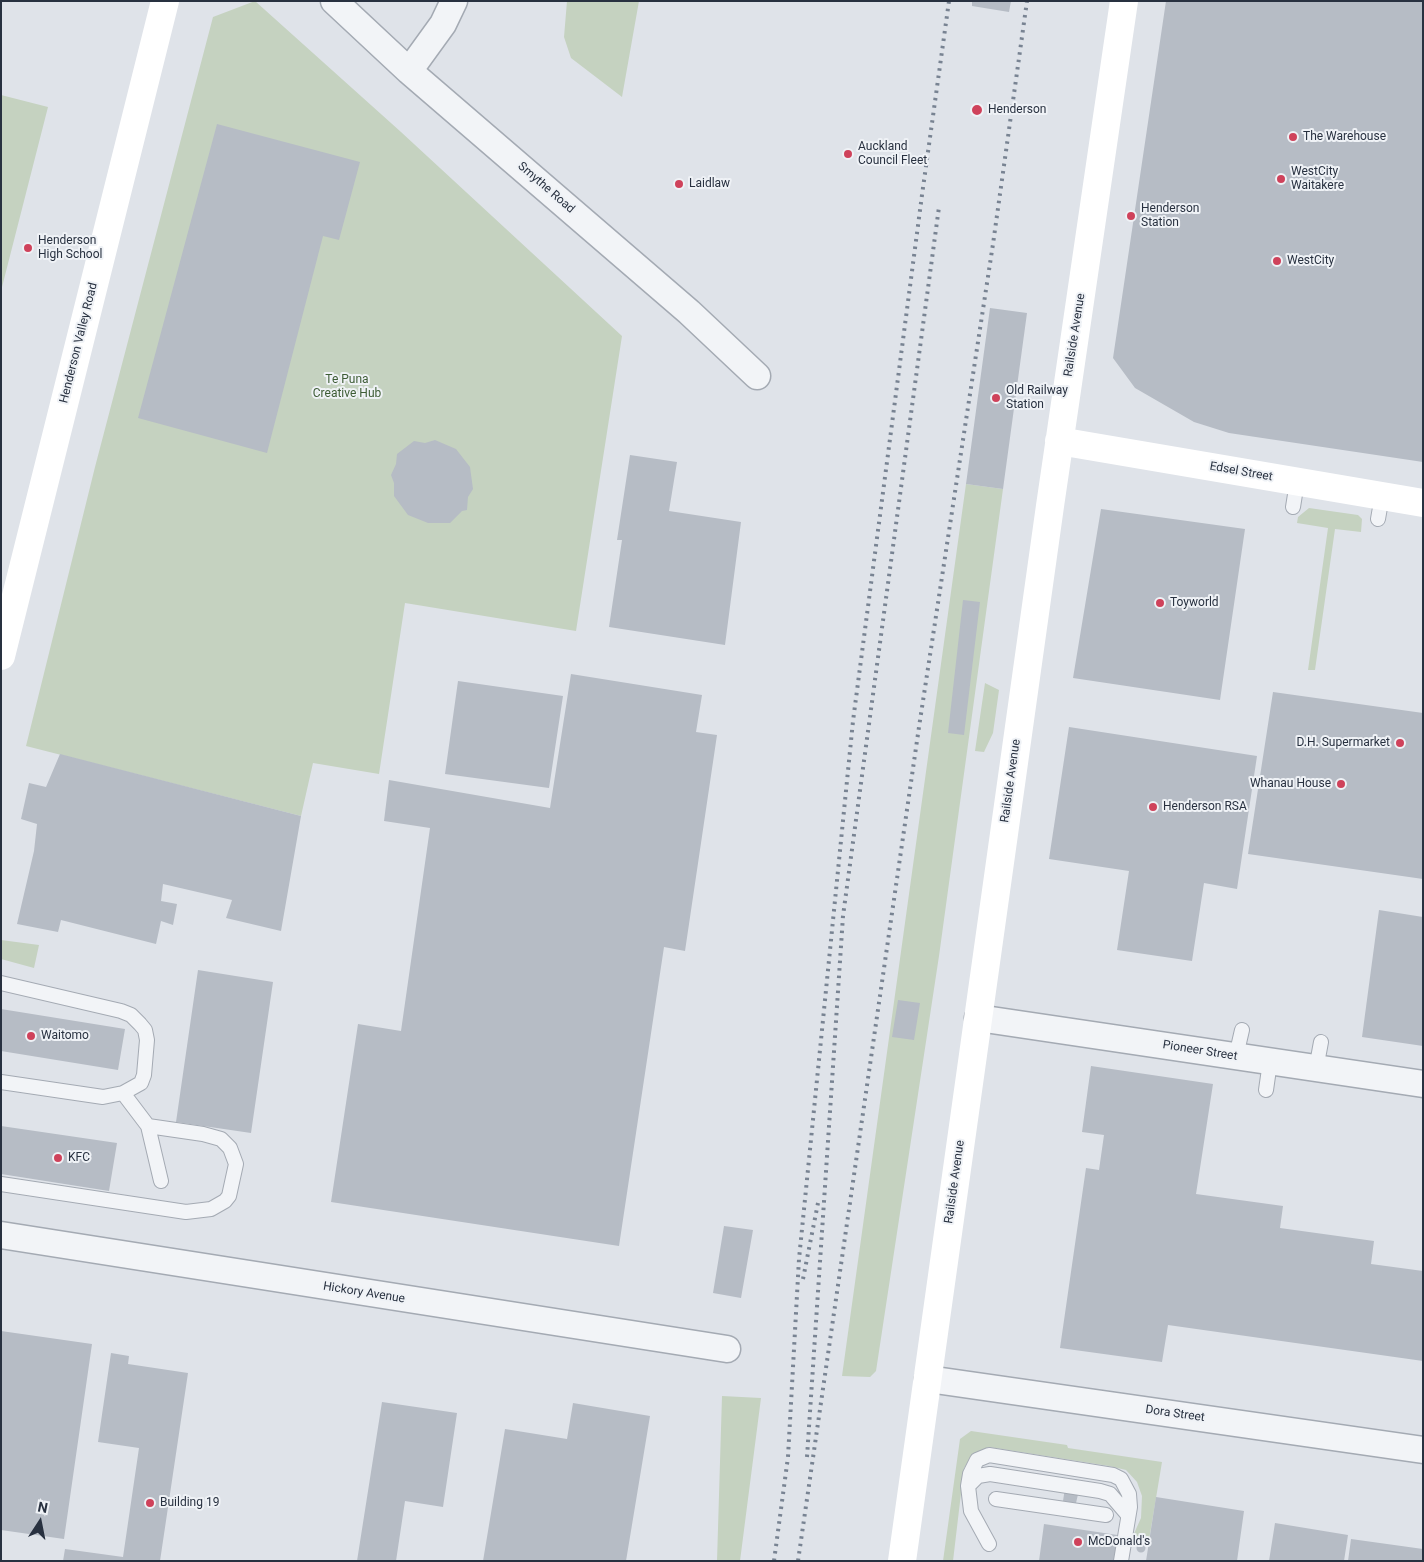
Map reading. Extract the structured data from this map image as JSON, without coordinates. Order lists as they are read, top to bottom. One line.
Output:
{"streets":{"main road":["Railside Avenue","Henderson Valley Road","Edsel Street"],"street":["Smythe Road","Pioneer Street","Hickory Avenue","Dora Street"]},"crossings":[["Railside Avenue","Edsel Street"],["Railside Avenue","Pioneer Street"],["Railside Avenue","Dora Street"]],"parks":["Te Puna Creative Hub"],"places":["Henderson","The Warehouse","Auckland Council Fleet","WestCity Waitakere","Laidlaw","Henderson Station","Henderson High School","WestCity","Old Railway Station","Toyworld","D.H. Supermarket","Whanau House","Henderson RSA","Waitomo","KFC","Building 19","McDonald's"],"north":"top"}
